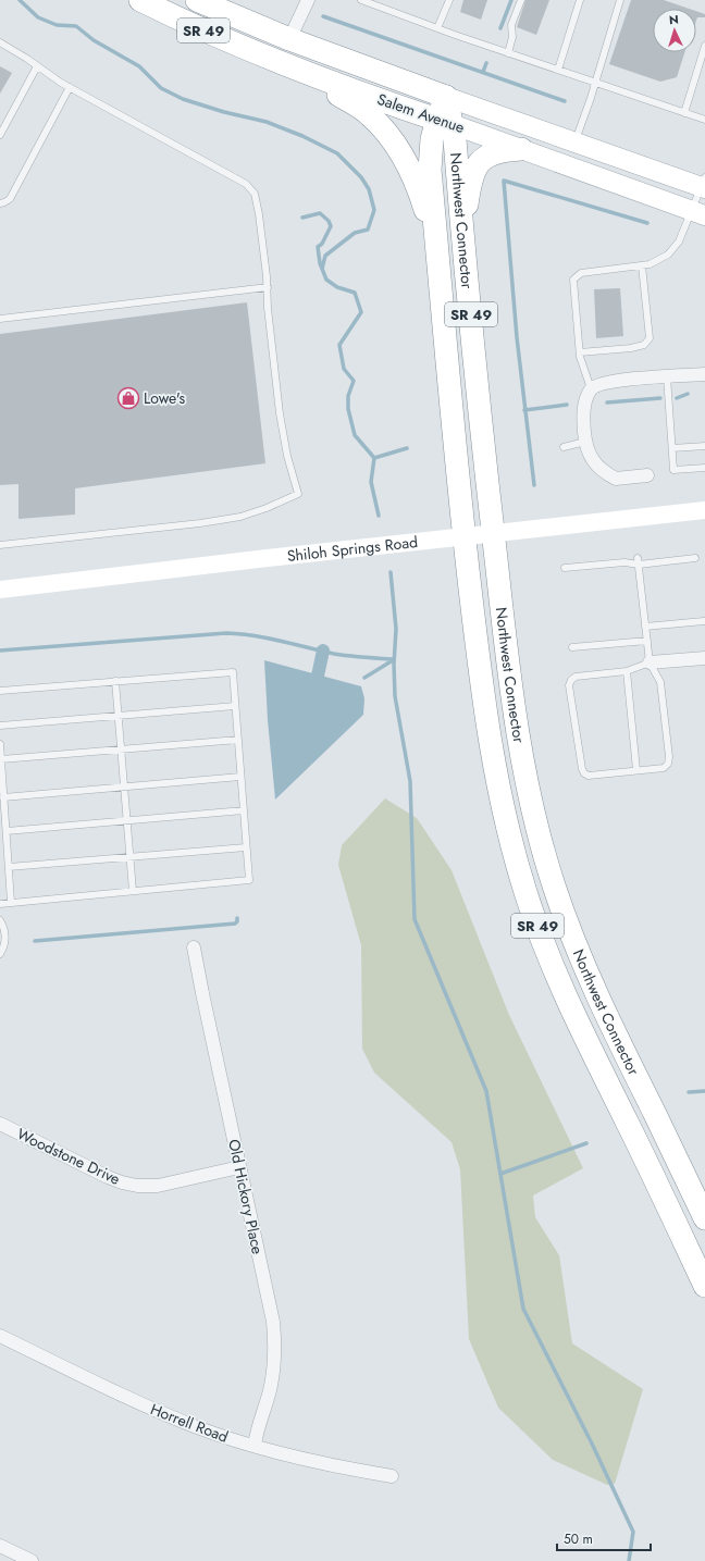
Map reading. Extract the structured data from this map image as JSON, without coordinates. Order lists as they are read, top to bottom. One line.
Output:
{"streets":{"highway":["SR 49","Salem Avenue","Northwest Connector"],"street":["Shiloh Springs Road","Woodstone Drive","Old Hickory Place","Horrell Road"]},"crossings":[["SR 49","Salem Avenue"],["SR 49","Northwest Connector"],["Salem Avenue","Northwest Connector"],["Northwest Connector","Shiloh Springs Road"],["Woodstone Drive","Old Hickory Place"],["Old Hickory Place","Horrell Road"]],"places":{"shop":["Lowe's"]},"scale_bar":"50 m","north":"top"}
